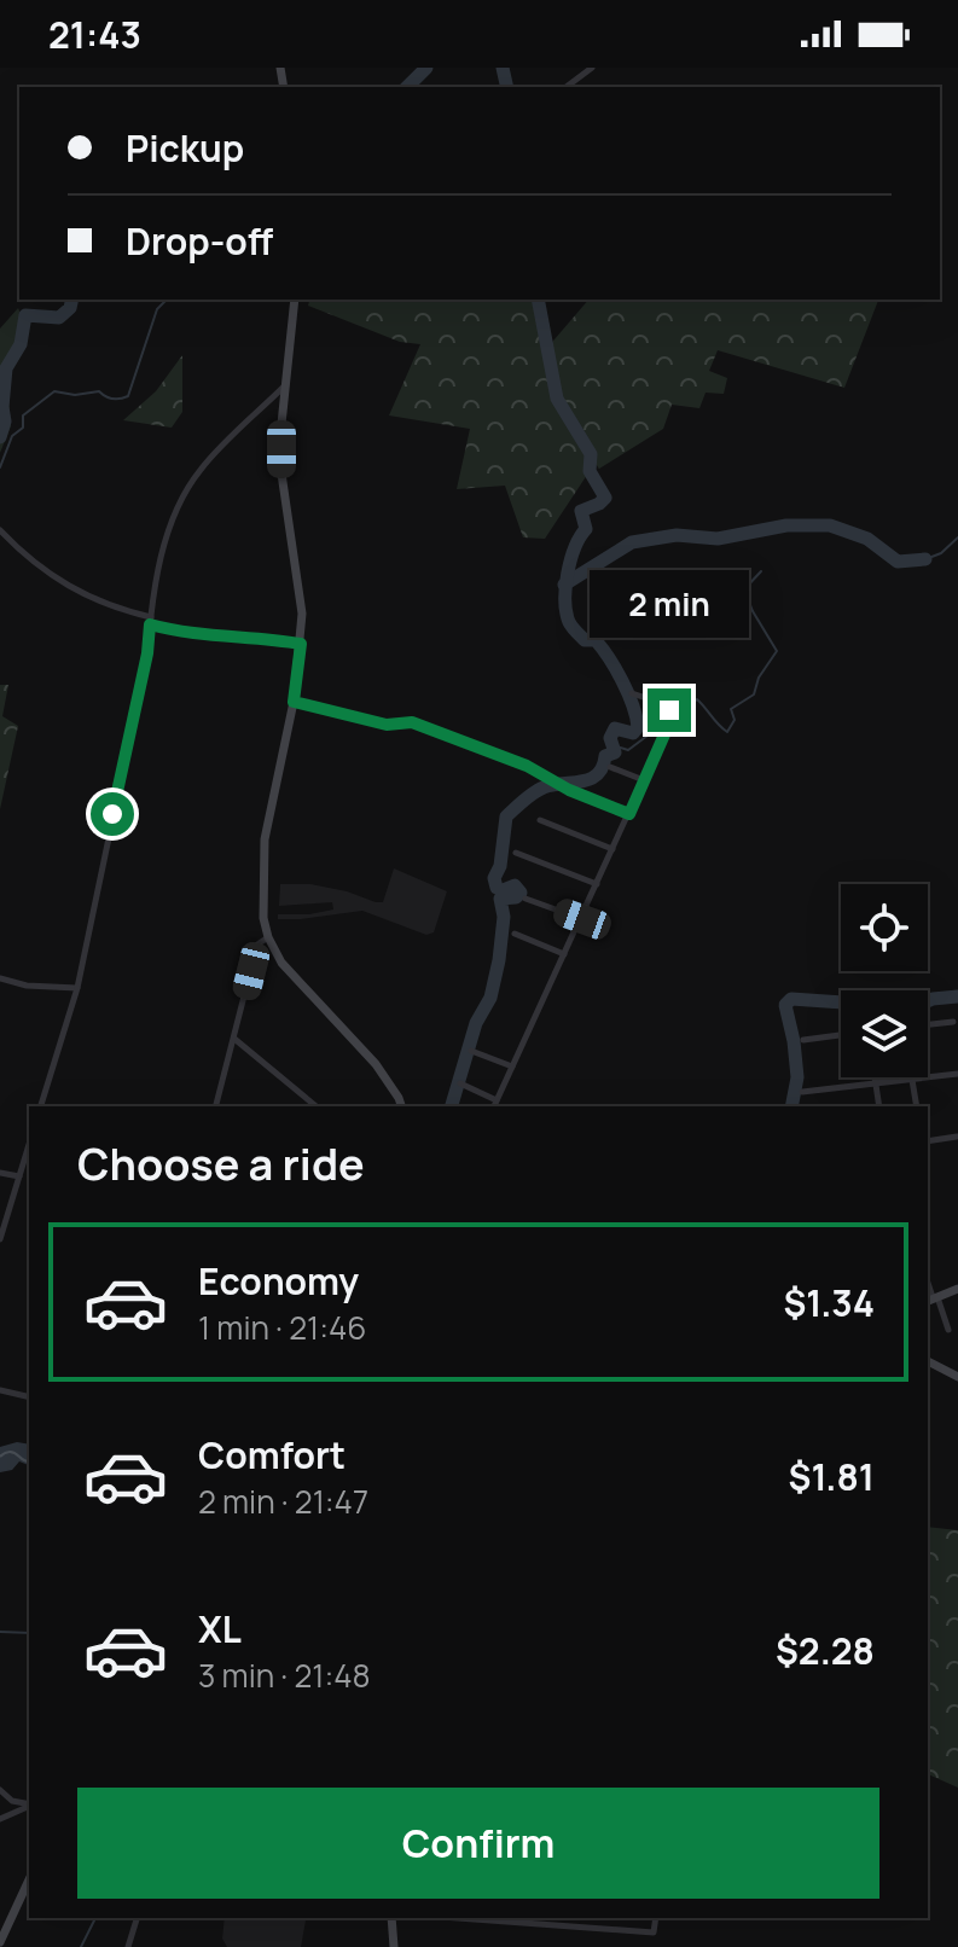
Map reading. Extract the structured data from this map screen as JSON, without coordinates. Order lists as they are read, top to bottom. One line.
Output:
{"page":{"status":"21:43","banner":["Pickup","Drop-off"],"bubble":"2 min","heading":"Choose a ride","list":[{"name":"Economy","note":"1 min · 21:46","value":"$1.34"},{"name":"Comfort","note":"2 min · 21:47","value":"$1.81"},{"name":"XL","note":"3 min · 21:48","value":"$2.28"}],"buttons":"Confirm"}}
